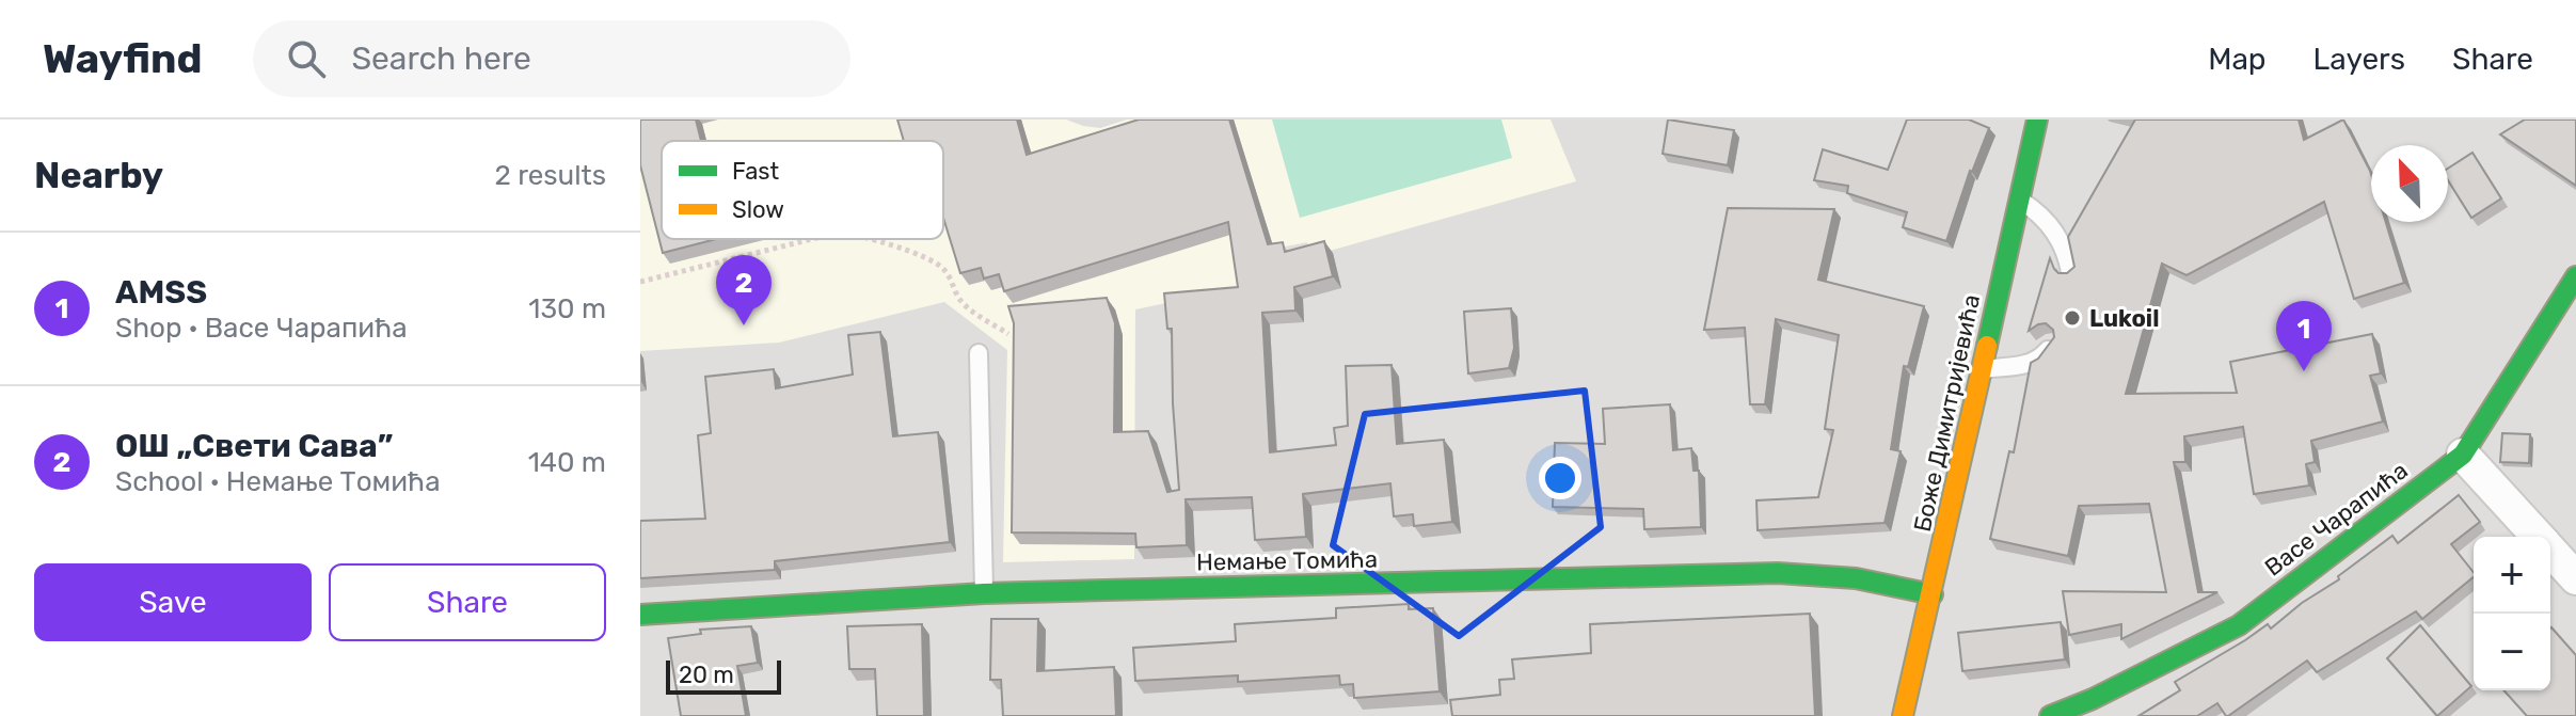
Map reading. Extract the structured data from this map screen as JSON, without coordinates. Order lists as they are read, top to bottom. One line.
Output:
{"streets":{"street":["Боже Димитријевића","Васе Чарапића","Немање Томића"]},"crossings":[["Боже Димитријевића","Немање Томића"]],"places":["Lukoil"],"legend":["Fast","Slow"],"scale_bar":"20 m","north":"top left","page":{"header":"Wayfind","search":"Search here","nav":["Map","Layers","Share"],"heading":["Nearby","2 results"],"list":[{"mark":"1","name":"AMSS","note":"Shop · Васе Чарапића","value":"130 m"},{"mark":"2","name":"ОШ „Свети Сава”","note":"School · Немање Томића","value":"140 m"}],"pins":["2","1"],"map_buttons":["+","−"],"buttons":["Save","Share"],"scale":"20 m"}}
